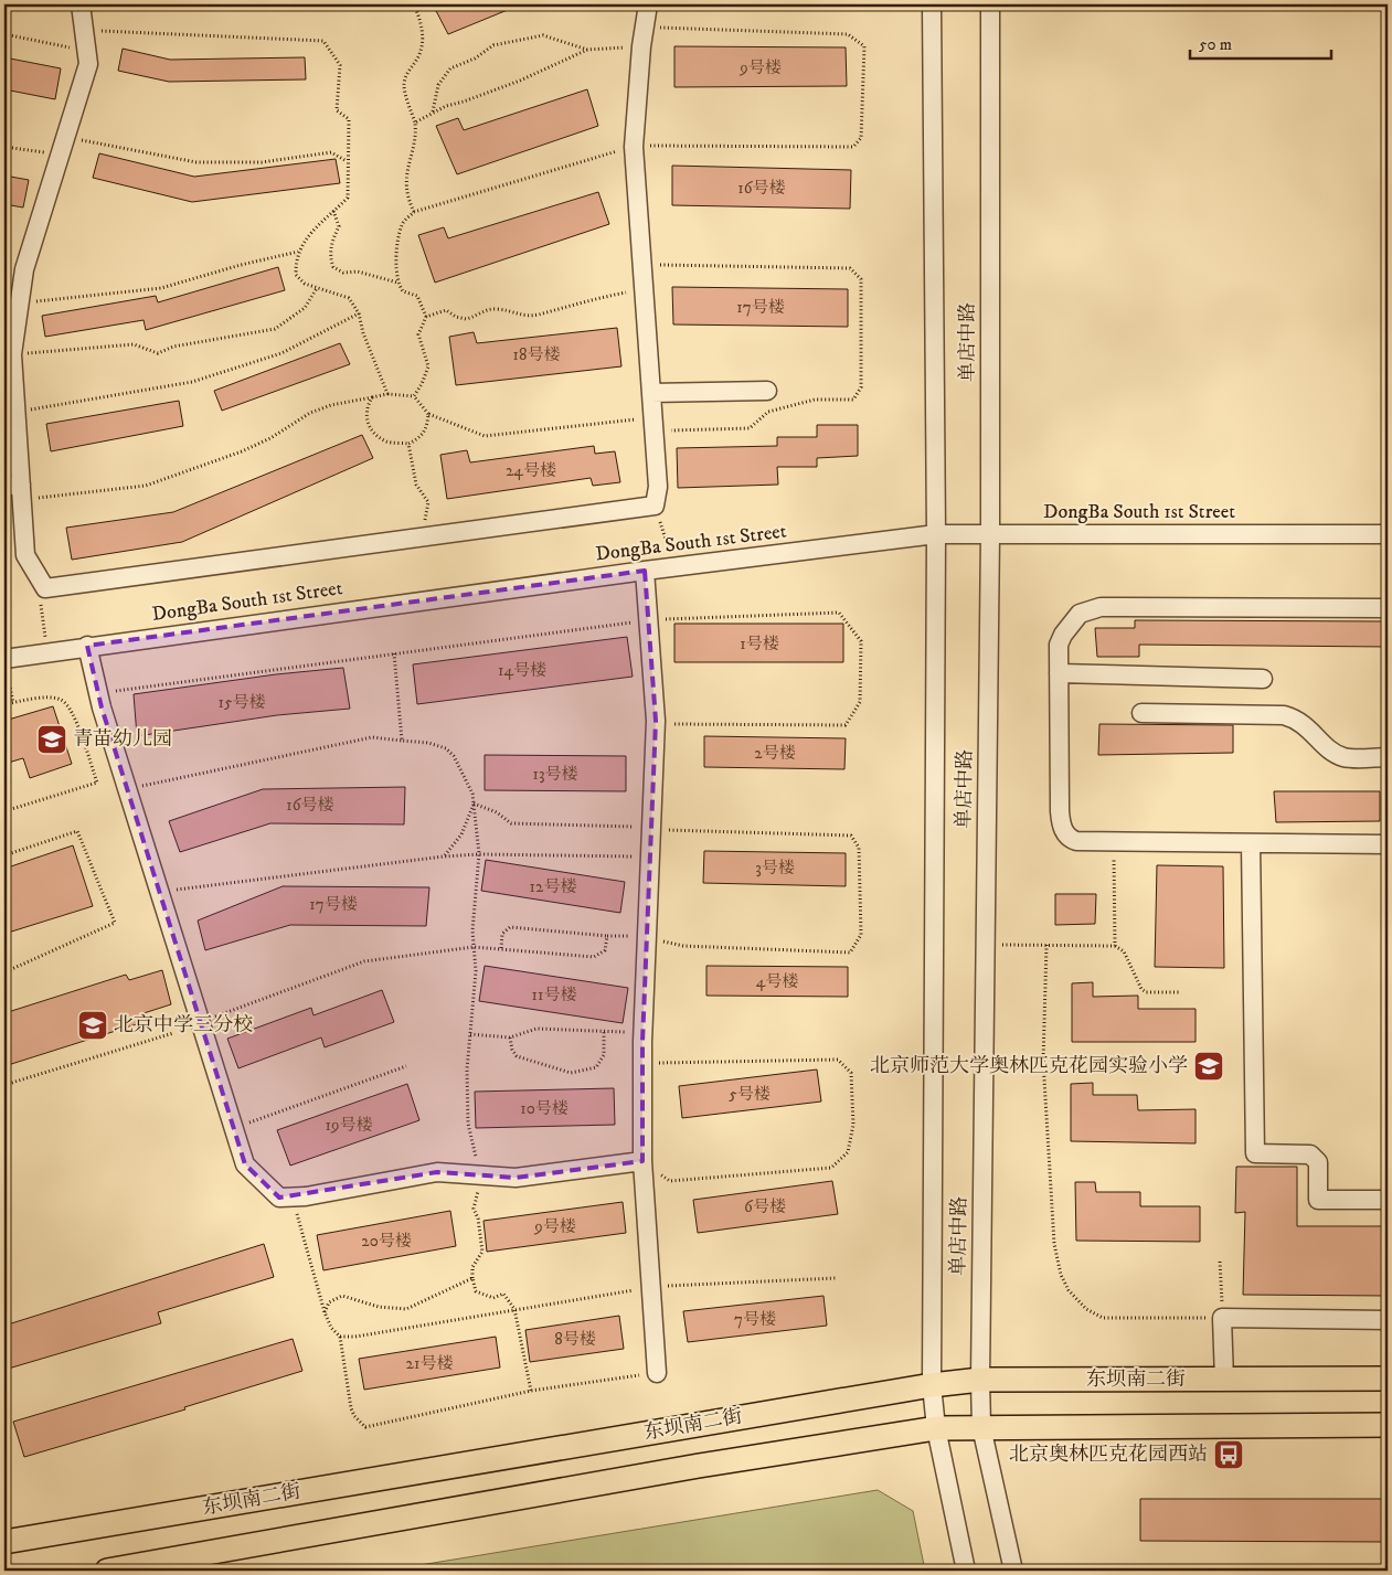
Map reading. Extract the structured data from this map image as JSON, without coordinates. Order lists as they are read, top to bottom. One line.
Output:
{"streets":{"main road":["东坝南二街"],"street":["单店中路","DongBa South 1st Street"]},"crossings":[["单店中路","DongBa South 1st Street"],["单店中路","东坝南二街"]],"places":{"school or university":["青苗幼儿园","北京中学三分校","北京师范大学奥林匹克花园实验小学"],"bus stop":["北京奥林匹克花园西站"]},"house_numbers":["9号楼","16号楼","17号楼","18号楼","24号楼","1号楼","14号楼","15号楼","2号楼","13号楼","16号楼","3号楼","12号楼","17号楼","4号楼","11号楼","5号楼","10号楼","19号楼","6号楼","9号楼","20号楼","7号楼","8号楼","21号楼"],"scale_bar":"50 m"}
